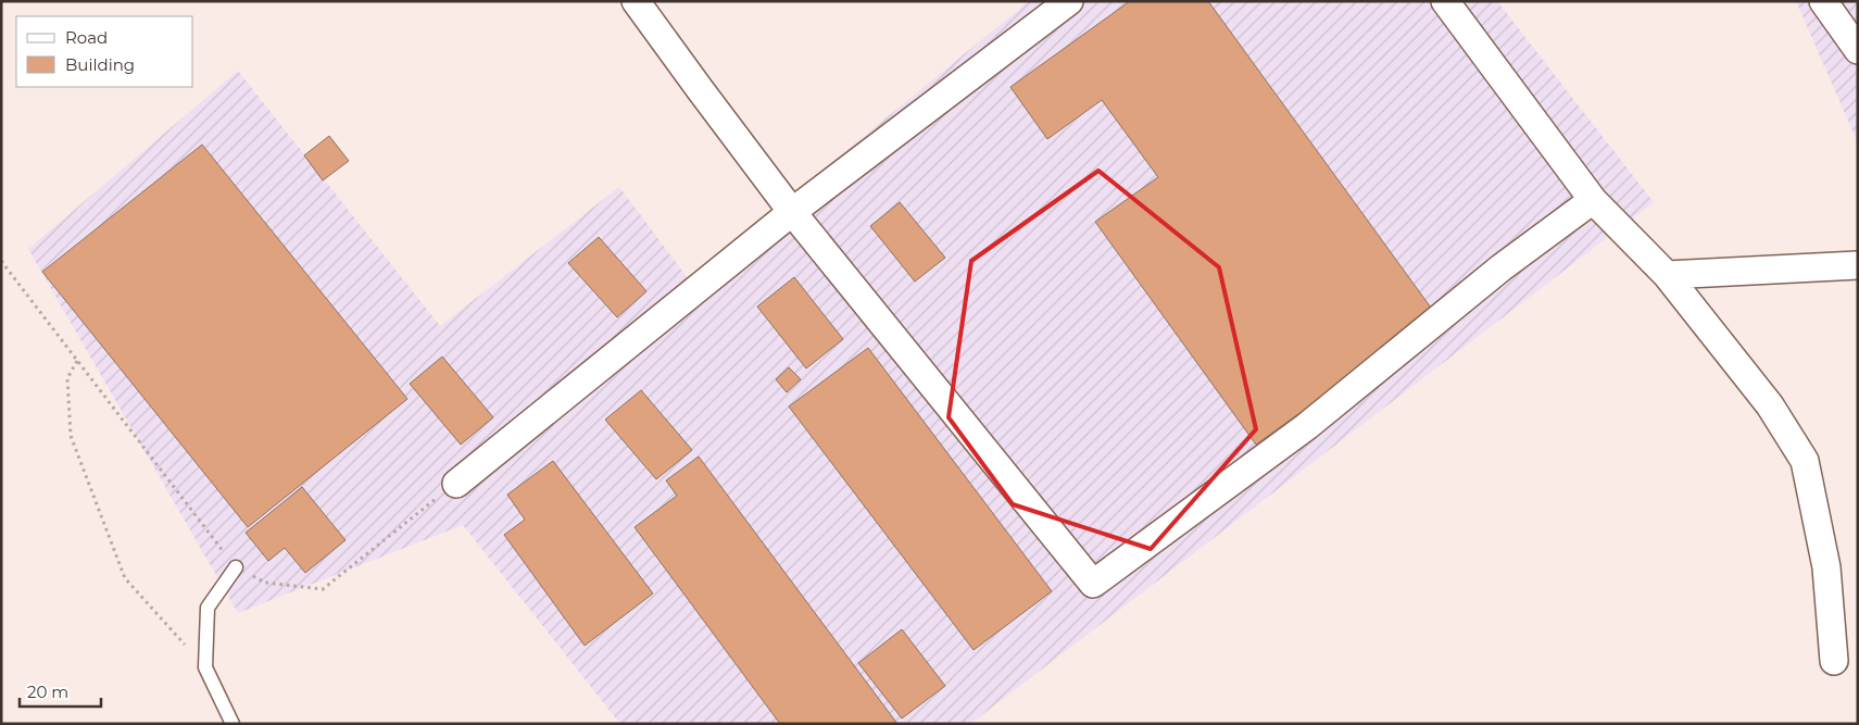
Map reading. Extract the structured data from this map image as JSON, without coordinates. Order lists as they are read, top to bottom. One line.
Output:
{"legend":["Road","Building"],"scale_bar":"20 m"}
